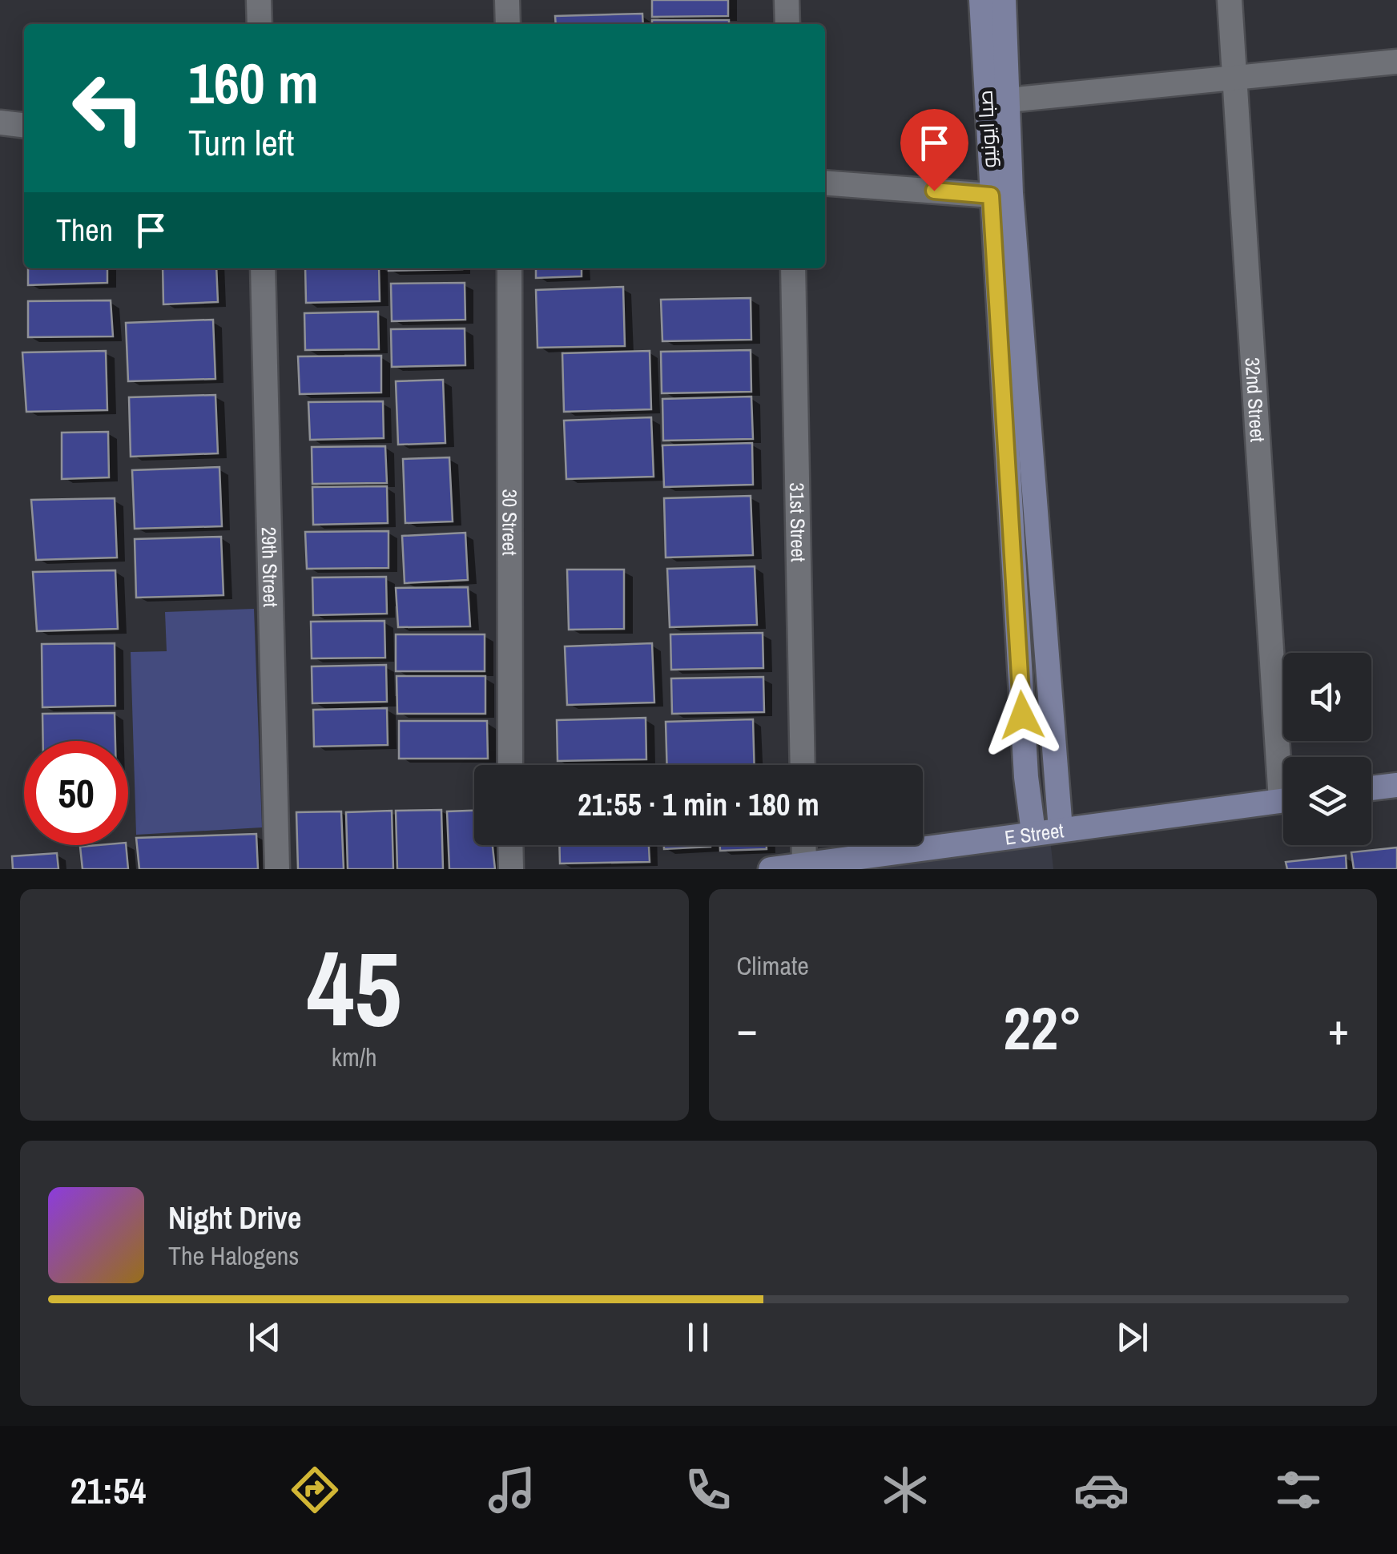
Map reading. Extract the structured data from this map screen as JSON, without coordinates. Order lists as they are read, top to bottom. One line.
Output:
{"streets":{"main road":["صبا ایونیو","E Street"],"street":["32nd Street","30 Street","31st Street","29th Street"]},"crossings":[["صبا ایونیو","E Street"]],"page":{"turn":["160 m","Turn left"],"then":"Then","limit":"50","trip":"21:55 · 1 min · 180 m","tile":[["45","km/h"],"Climate"],"heat":["−","22°","+"],"song":["Night Drive","The Halogens"],"tabs":"21:54"}}
